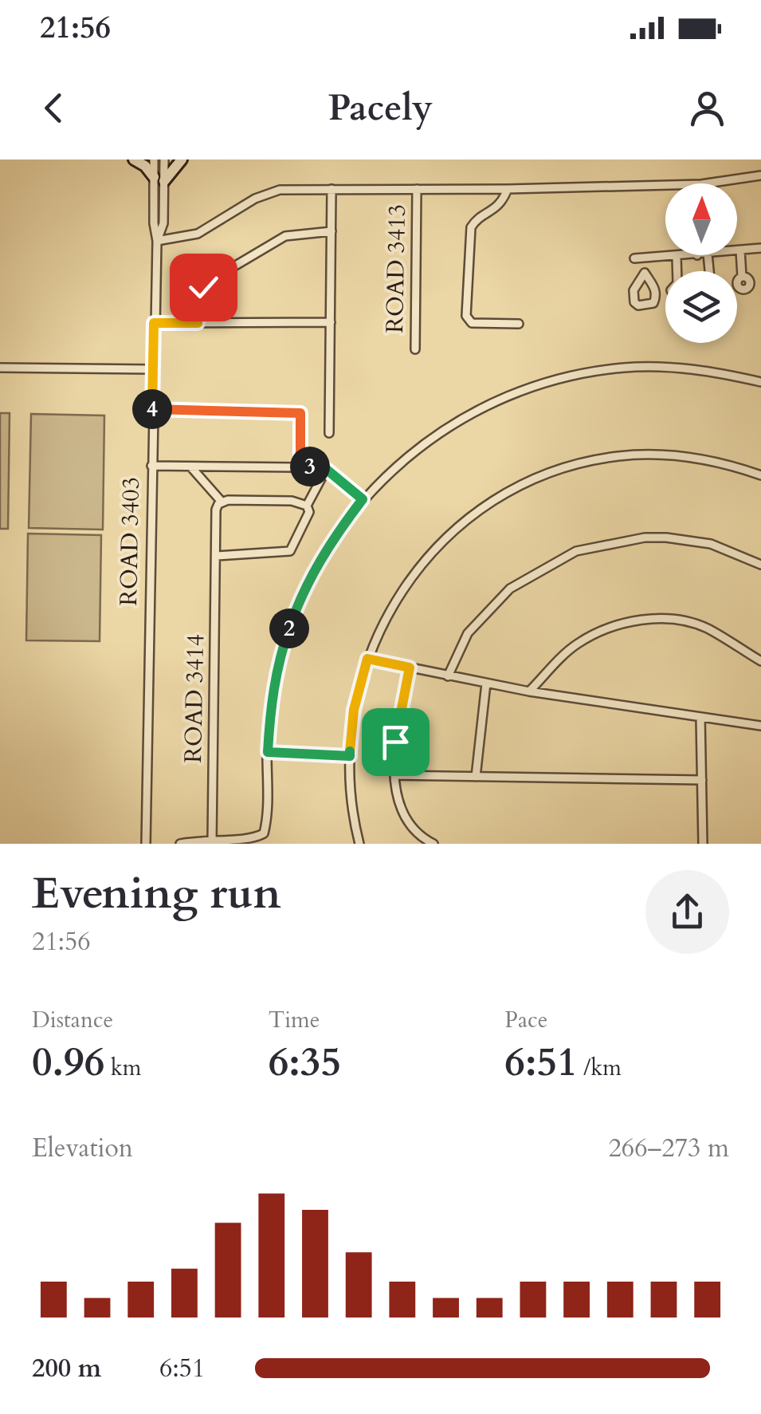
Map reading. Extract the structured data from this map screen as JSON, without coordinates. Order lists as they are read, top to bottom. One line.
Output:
{"streets":{"street":["ROAD 3413","ROAD 3403","ROAD 3414"]},"north":"top","page":{"status":"21:56","header":"Pacely","pins":["4","3","2"],"heading":["Evening run","21:56"],"stats":[["Distance","0.96 km"],["Time","6:35"],["Pace","6:51 /km"]],"chart":["Elevation","266–273 m"],"list":[{"name":"200 m","note":"6:51"}]}}
